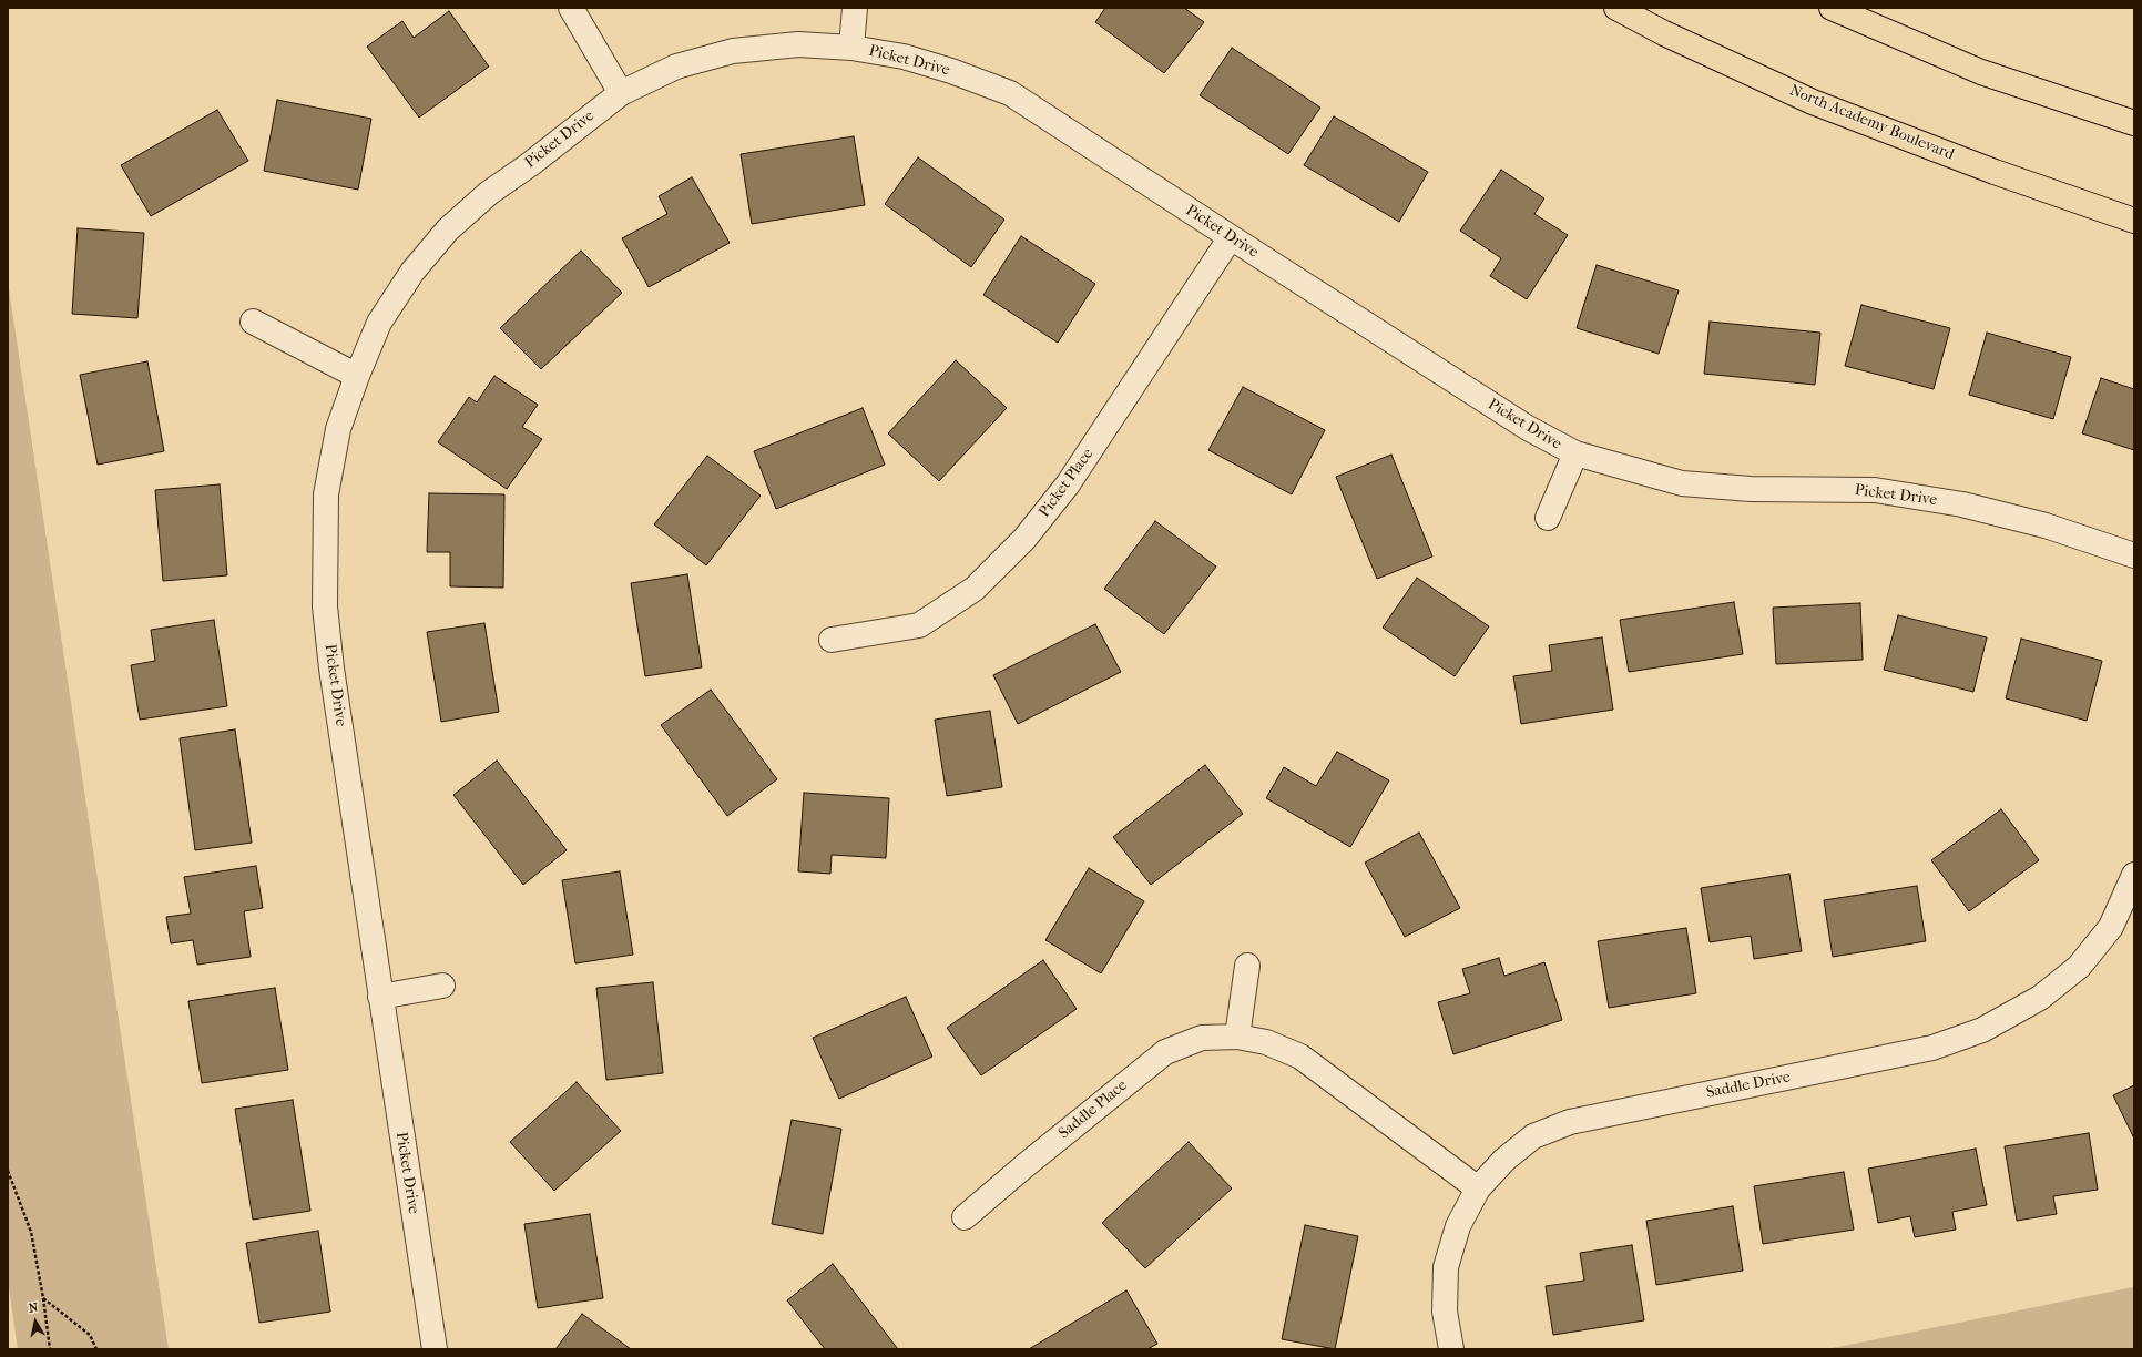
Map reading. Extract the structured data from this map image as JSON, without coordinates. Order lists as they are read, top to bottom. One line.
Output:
{"streets":{"highway":["North Academy Boulevard"],"street":["Picket Drive","Picket Place","Saddle Drive","Saddle Place"]},"crossings":[["Picket Drive","Picket Place"],["Saddle Drive","Saddle Place"]],"north":"top"}
